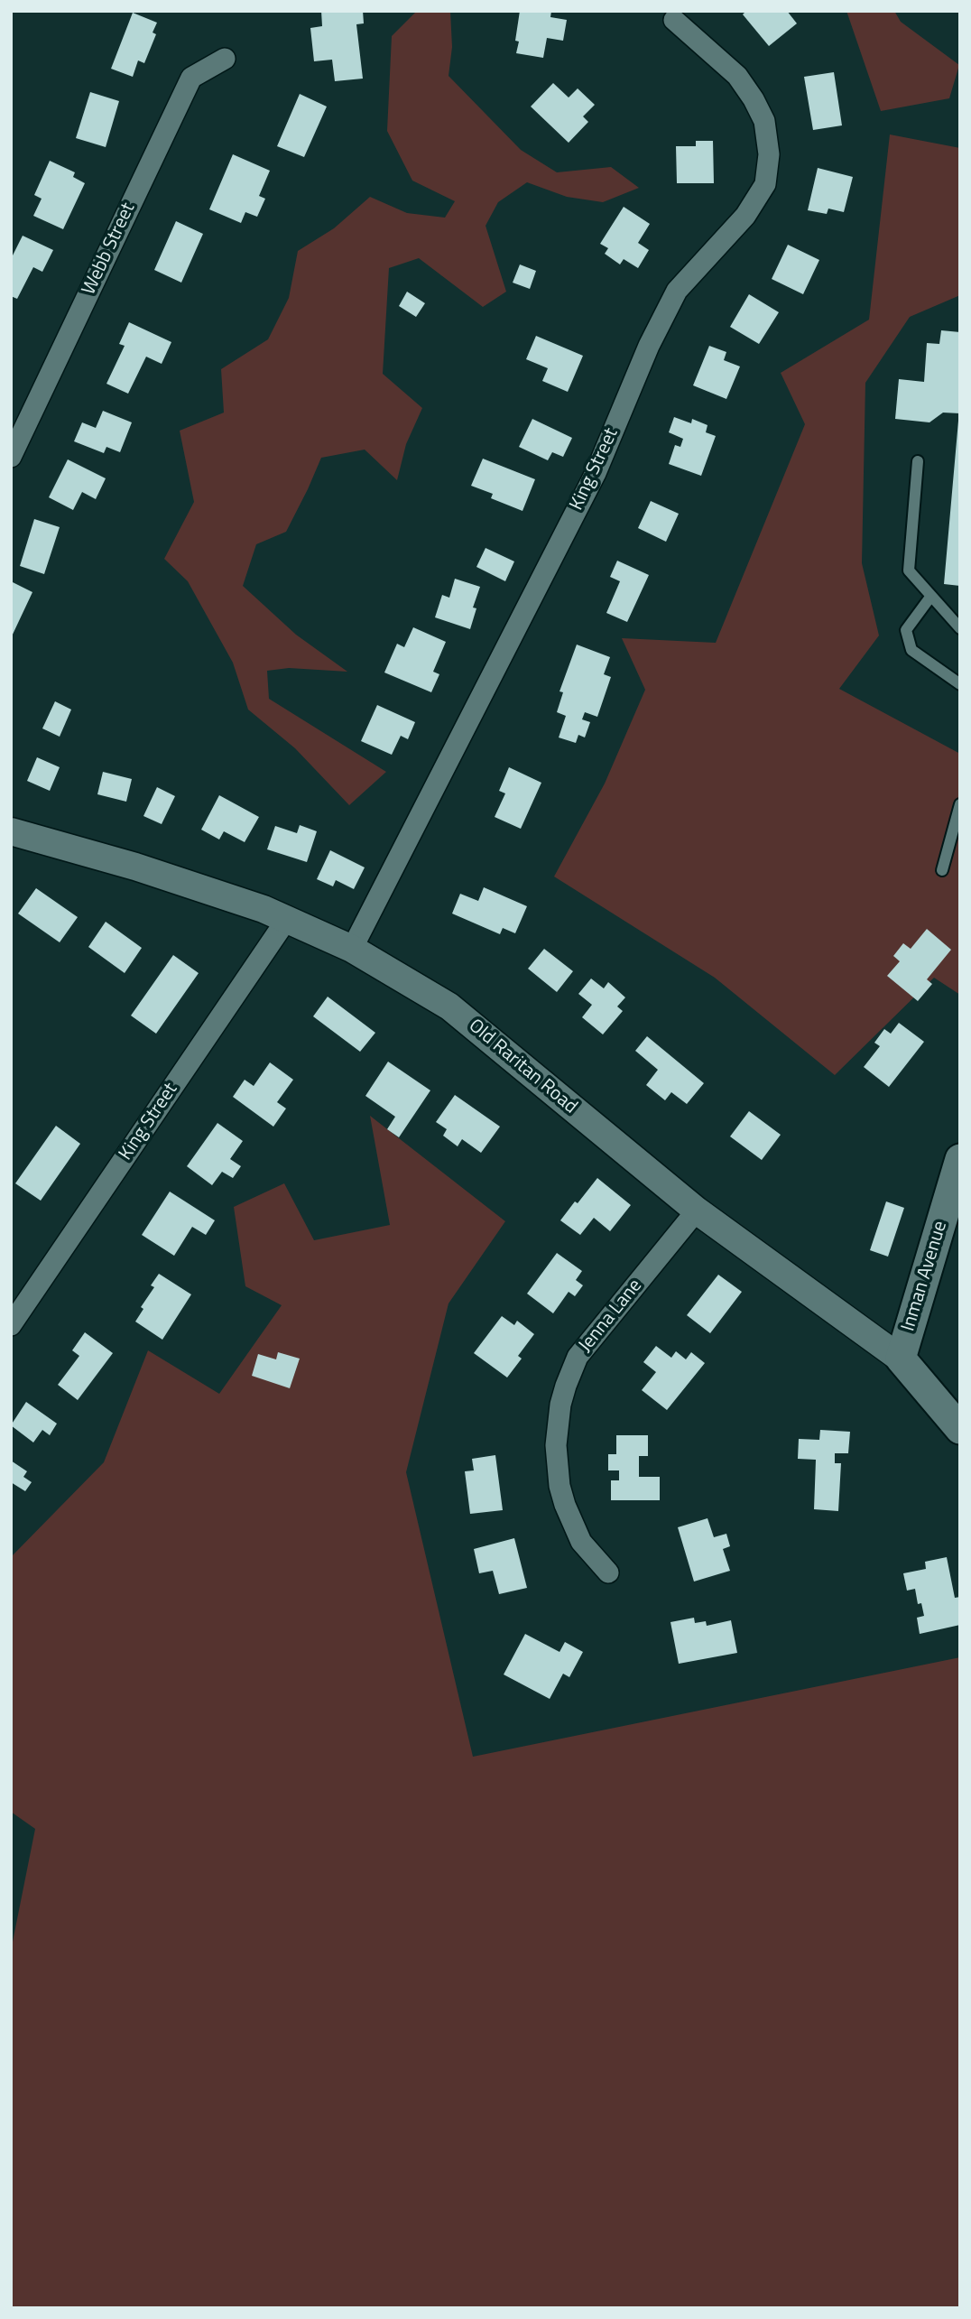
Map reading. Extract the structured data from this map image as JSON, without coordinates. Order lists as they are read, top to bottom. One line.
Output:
{"streets":{"main road":["Old Raritan Road","Inman Avenue"],"street":["Webb Street","King Street","Jenna Lane"]},"crossings":[["King Street","Old Raritan Road"],["Old Raritan Road","Inman Avenue"],["Old Raritan Road","Jenna Lane"]]}
